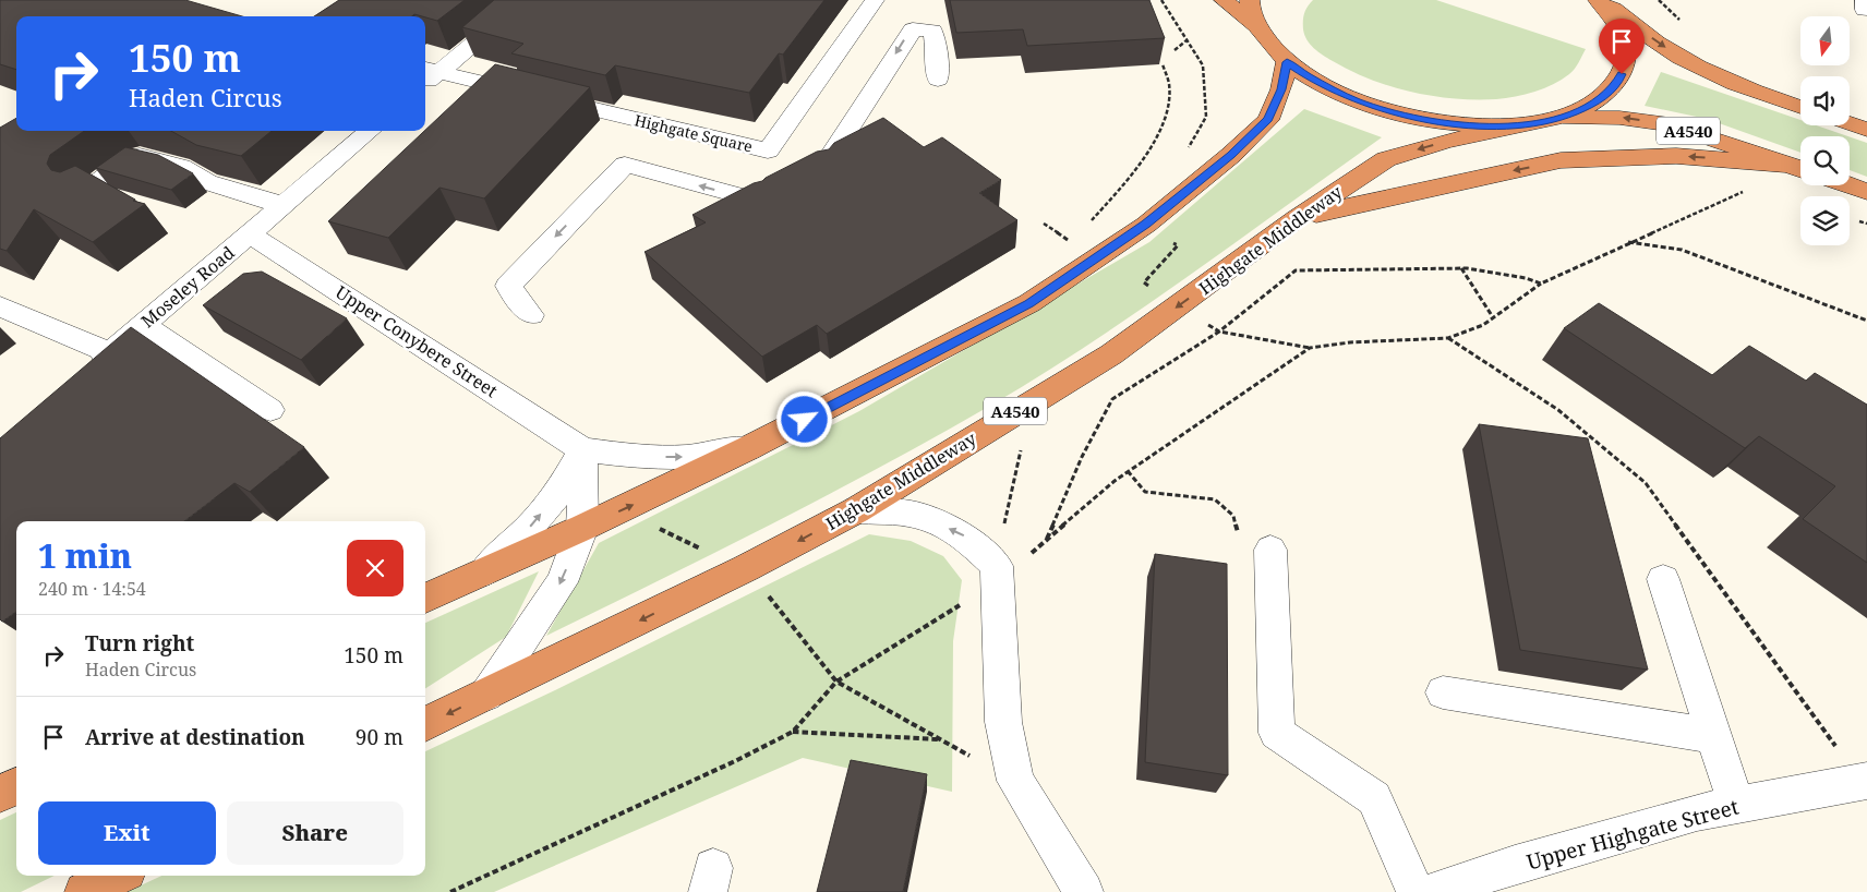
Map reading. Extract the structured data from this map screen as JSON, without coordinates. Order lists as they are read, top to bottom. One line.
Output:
{"streets":{"highway":["A4540","Highgate Middleway"],"street":["Highgate Square","Moseley Road","Upper Conybere Street","Upper Highgate Street"]},"crossings":[["A4540","Highgate Middleway"],["Moseley Road","Upper Conybere Street"]],"north":"bottom","page":{"turn":["150 m","Haden Circus"],"heading":["1 min","240 m · 14:54"],"list":[{"name":"Turn right","note":"Haden Circus","value":"150 m"},{"name":"Arrive at destination","value":"90 m"}],"buttons":["Exit","Share"]}}
